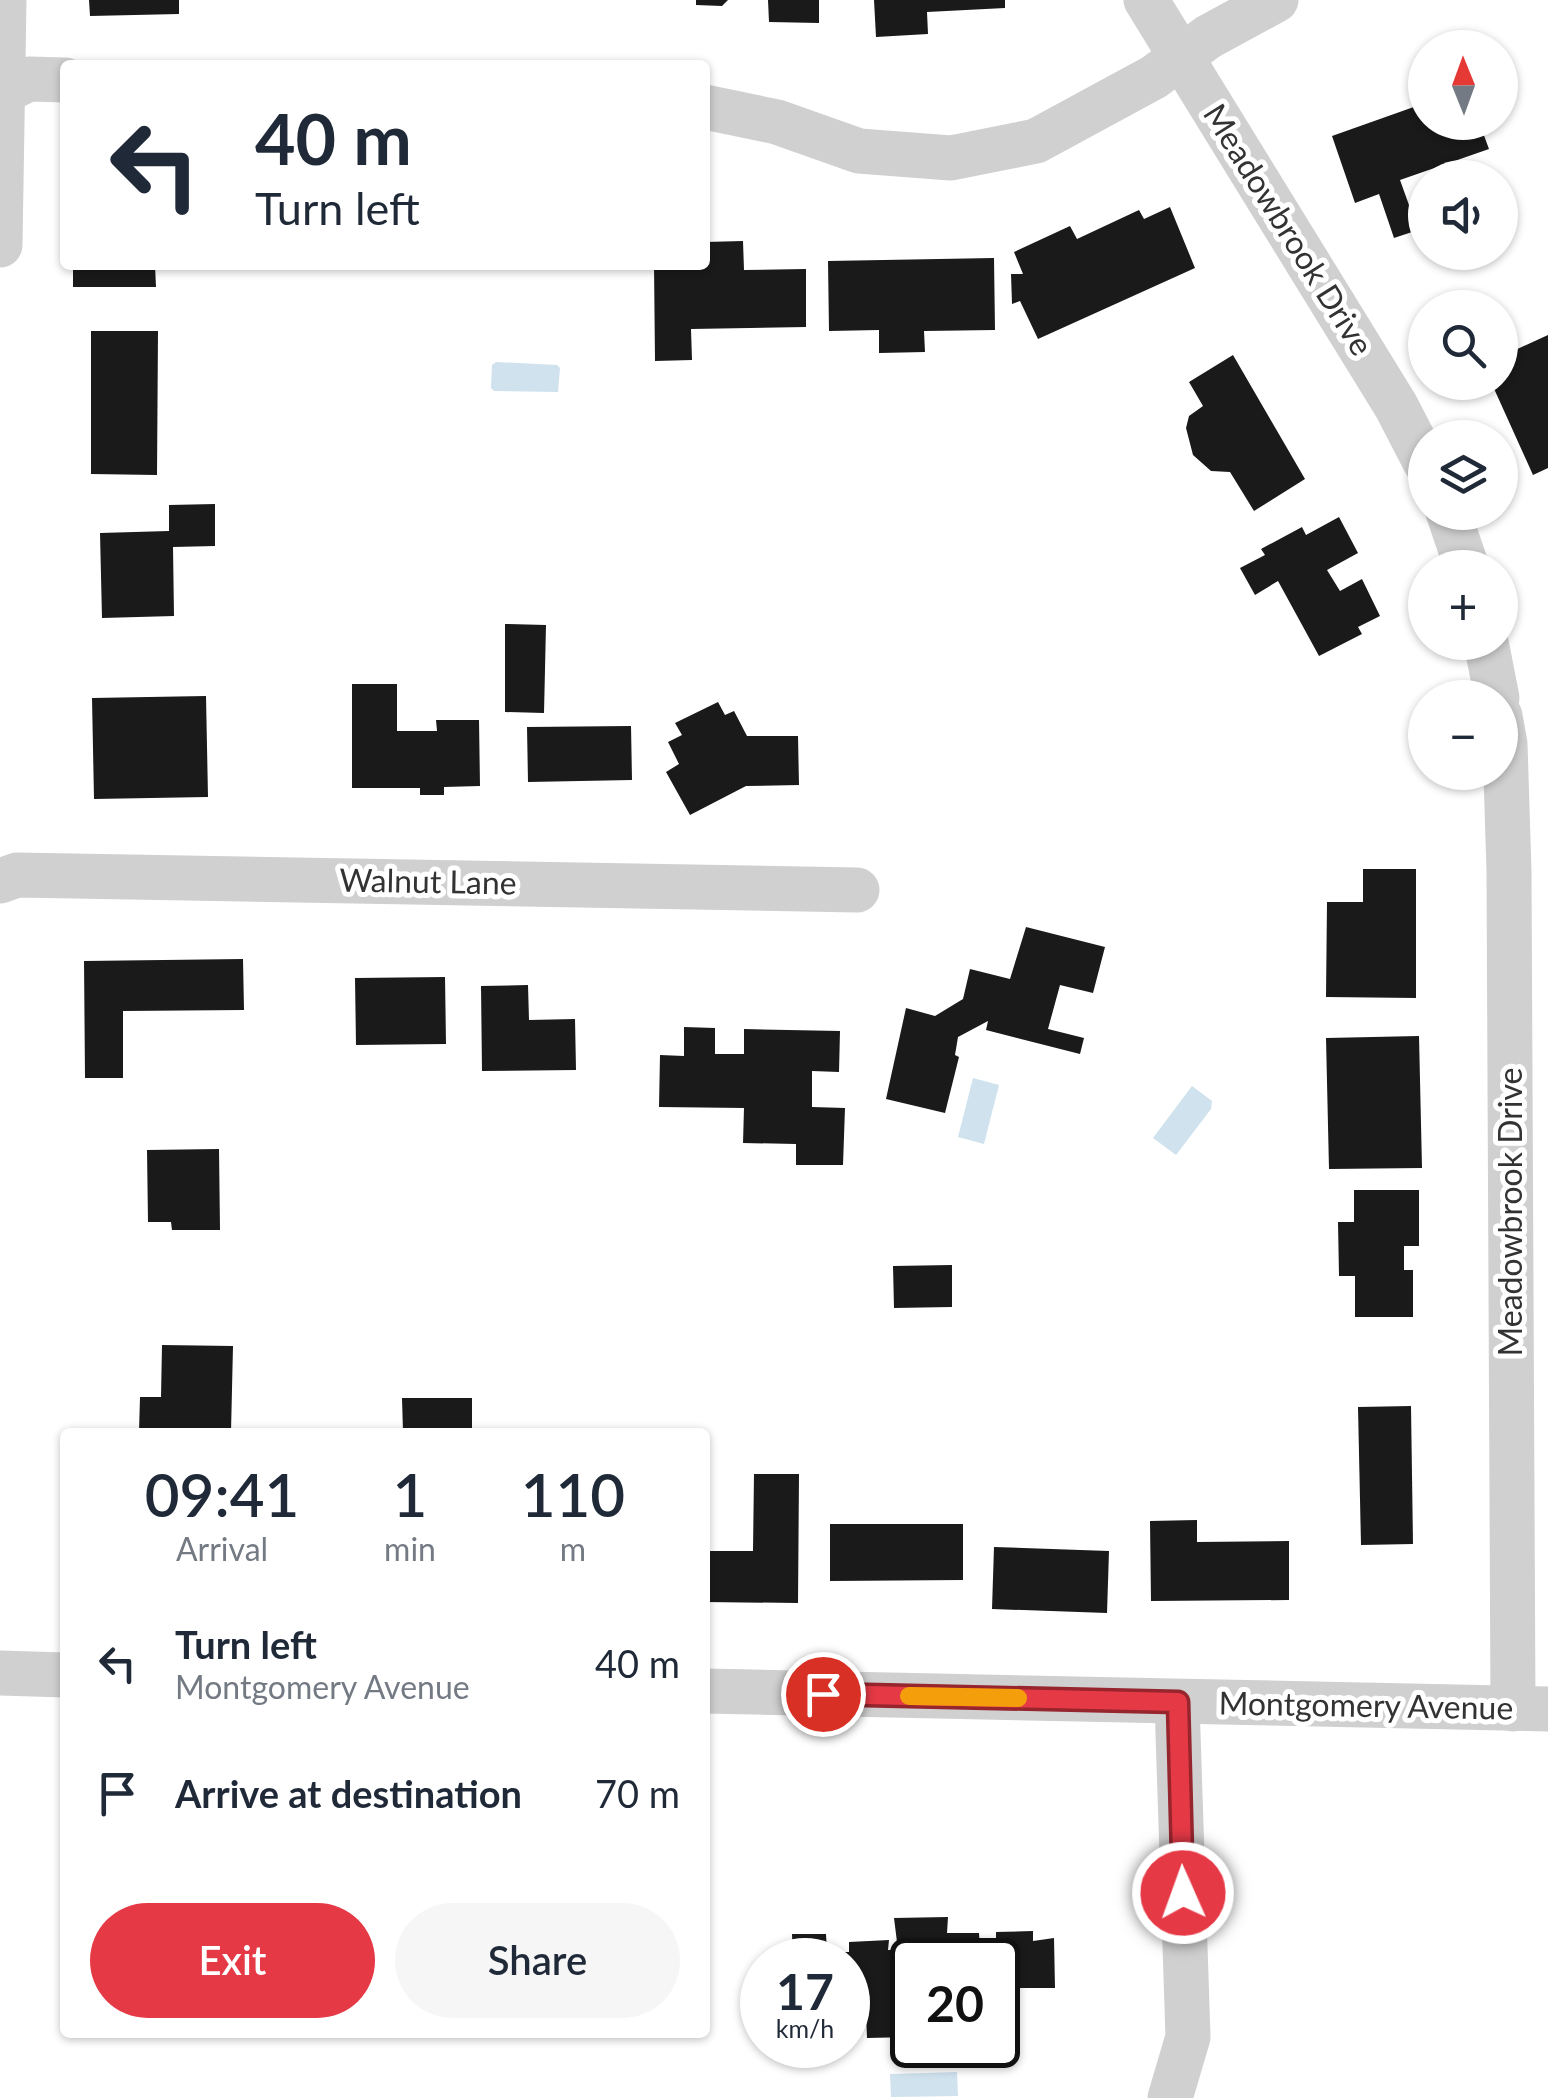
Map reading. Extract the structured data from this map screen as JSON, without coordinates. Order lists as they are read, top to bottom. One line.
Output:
{"streets":{"street":["Meadowbrook Drive","Walnut Lane","Montgomery Avenue"]},"crossings":[["Meadowbrook Drive","Montgomery Avenue"]],"north":"top","page":{"map_buttons":["+","−"],"turn":["40 m","Turn left"],"eta":["09:41","Arrival","1","min","110","m"],"list":[{"name":"Turn left","note":"Montgomery Avenue","value":"40 m"},{"name":"Arrive at destination","value":"70 m"}],"buttons":["Exit","Share"],"speed":"17 km/h","limit":"20"}}
